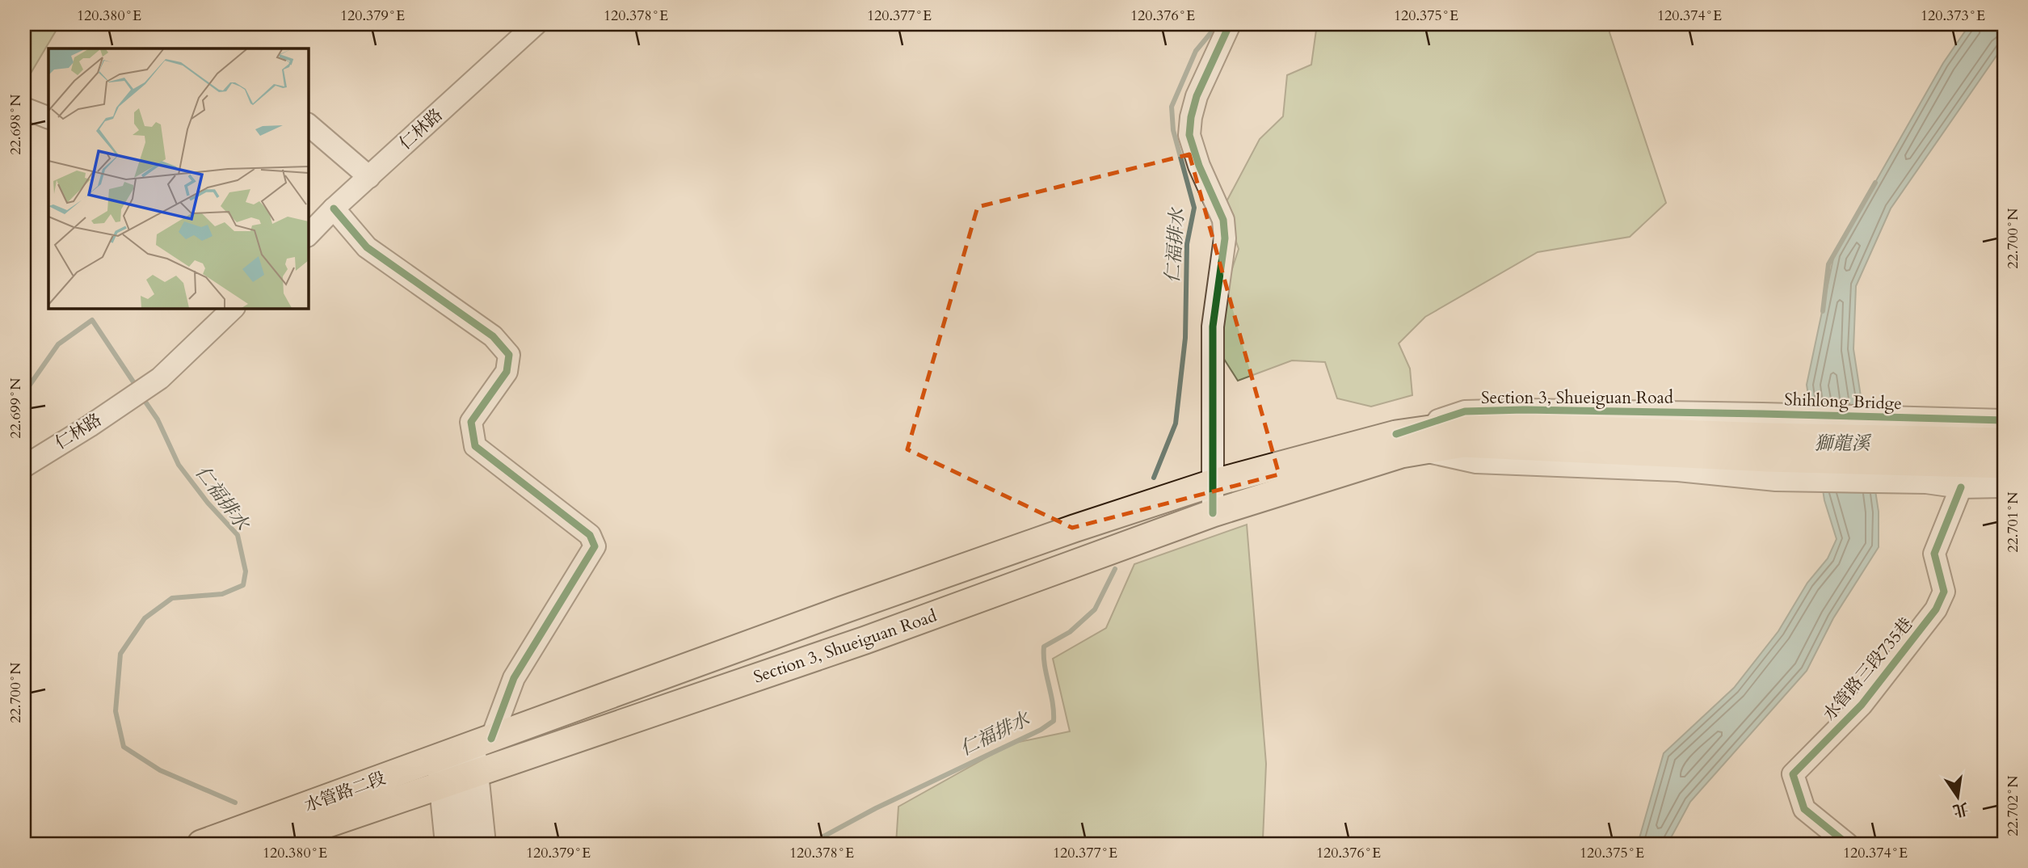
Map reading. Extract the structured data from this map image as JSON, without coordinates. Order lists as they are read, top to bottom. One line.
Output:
{"streets":{"main road":["Section 3, Shueiguan Road","水管路二段"],"street":["仁林路","Shihlong Bridge","水管路三段735巷"]},"crossings":[["Section 3, Shueiguan Road","Shihlong Bridge"],["Section 3, Shueiguan Road","水管路二段"]],"water":["仁福排水","獅龍溪"],"north":"bottom","coordinates":["120.380°E","120.379°E","120.378°E","120.377°E","120.376°E","120.375°E","120.374°E","120.373°E","22.698°N","22.700°N","22.699°N","22.701°N","22.702°N"]}
